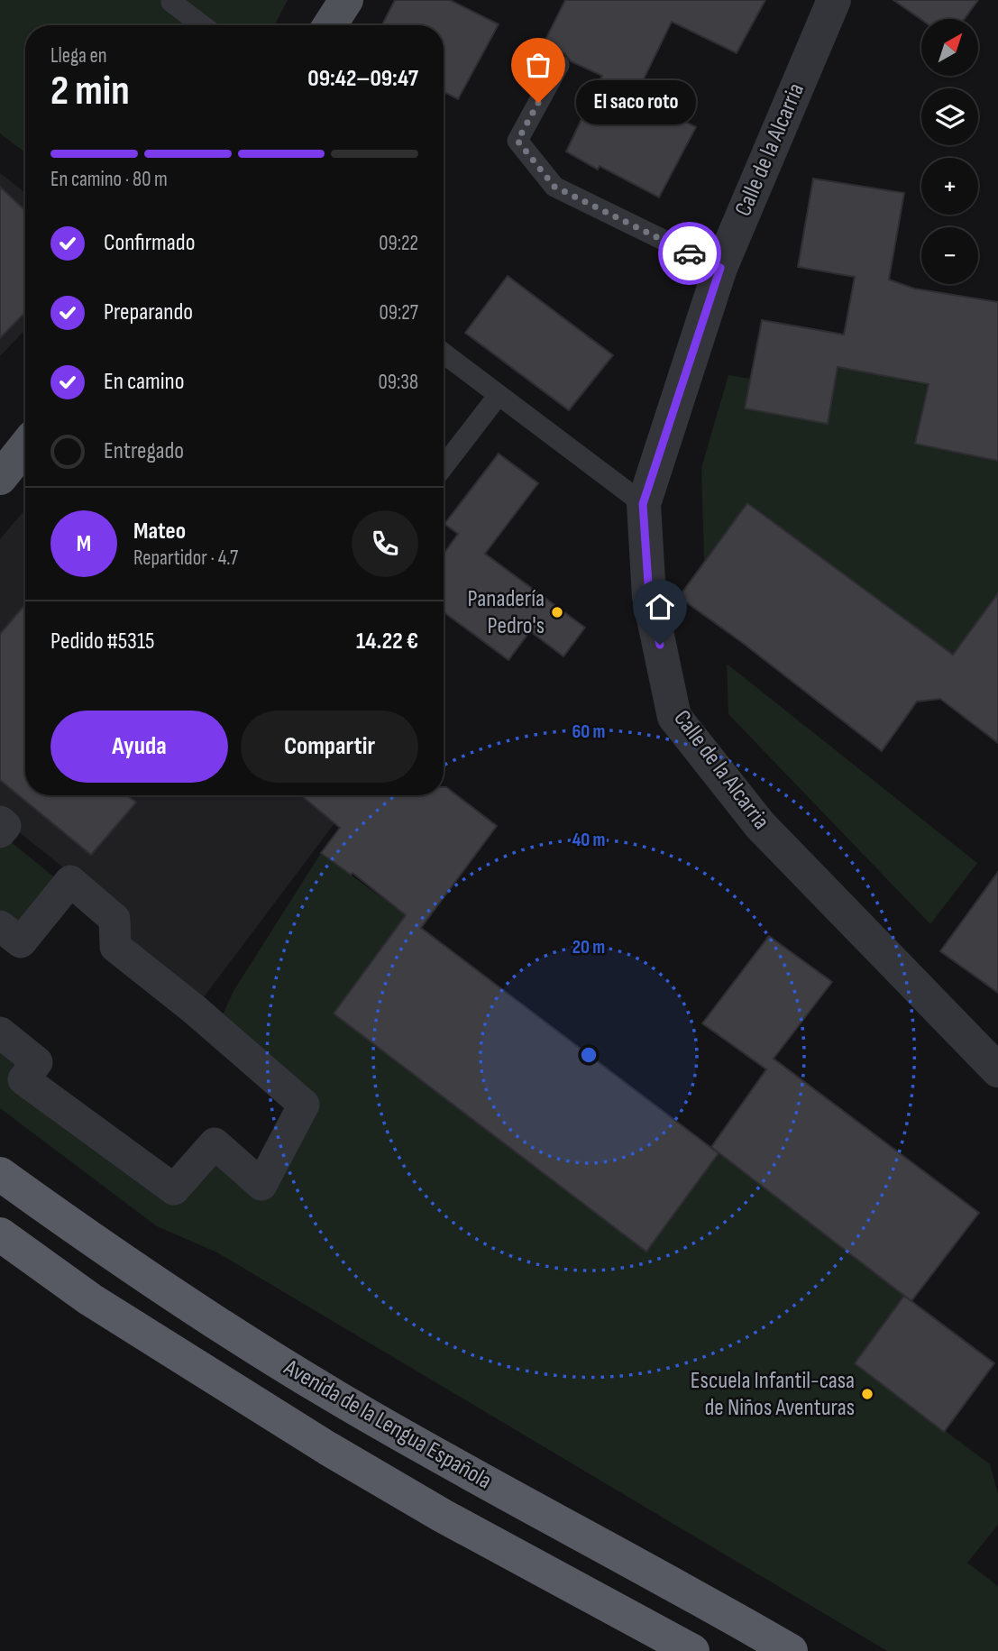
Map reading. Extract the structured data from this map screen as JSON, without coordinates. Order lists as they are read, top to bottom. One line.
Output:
{"streets":{"highway":["Avenida de la Lengua Española"],"street":["Calle de la Alcarria"]},"places":["El saco roto","Panadería Pedro's","Escuela Infantil-casa de Niños Aventuras"],"north":"top right","page":{"map_buttons":["+","−"],"heading":["2 min","Llega en","09:42–09:47"],"panel":["Mateo","Repartidor · 4.7","Pedido #5315","14.22 €"],"bubble":"El saco roto","bar":"En camino · 80 m","list":[["Confirmado","09:22"],["Preparando","09:27"],["En camino","09:38"],"Entregado"],"round":"M","buttons":["Ayuda","Compartir"]},"rings":["60 m","40 m","20 m"]}
